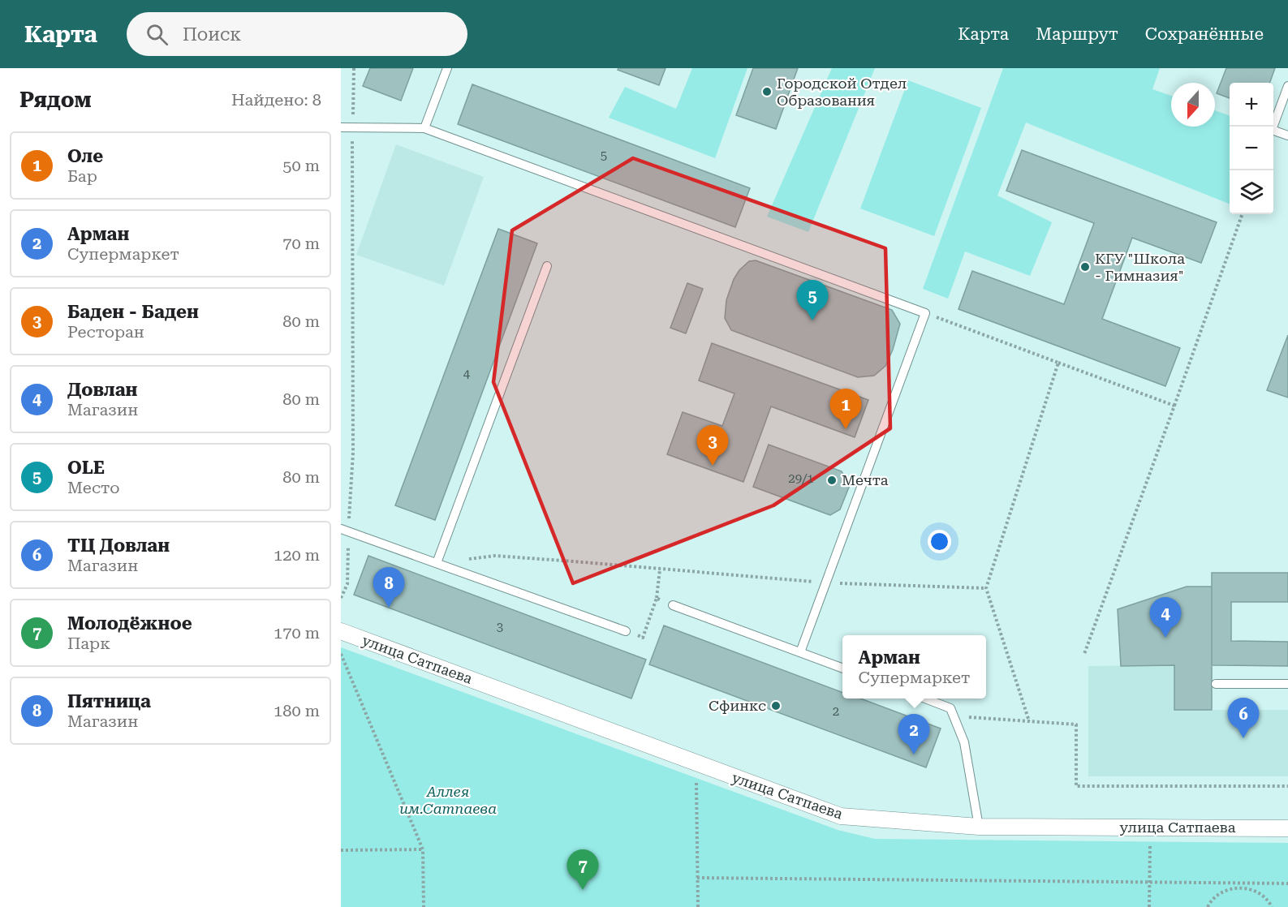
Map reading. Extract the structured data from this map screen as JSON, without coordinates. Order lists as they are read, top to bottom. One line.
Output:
{"streets":{"street":["улица Сатпаева"]},"parks":["Аллея им.Сатпаева"],"places":["Городской Отдел Образования","КГУ \"Школа - Гимназия\"","Мечта","Сфинкс"],"house_numbers":["5","4","29/1","3","2"],"north":"bottom","page":{"header":"Карта","search":"Поиск","nav":["Карта","Маршрут","Сохранённые"],"heading":["Рядом","Найдено: 8"],"map_buttons":["+","−"],"list":[{"mark":"1","name":"Оле","note":"Бар","value":"50 m"},{"mark":"2","name":"Арман","note":"Супермаркет","value":"70 m"},{"mark":"3","name":"Баден - Баден","note":"Ресторан","value":"80 m"},{"mark":"4","name":"Довлан","note":"Магазин","value":"80 m"},{"mark":"5","name":"OLE","note":"Место","value":"80 m"},{"mark":"6","name":"ТЦ Довлан","note":"Магазин","value":"120 m"},{"mark":"7","name":"Молодёжное","note":"Парк","value":"170 m"},{"mark":"8","name":"Пятница","note":"Магазин","value":"180 m"}],"pins":["5","1","3","8","4","6","2","7"],"popup":["Арман","Супермаркет"]}}
